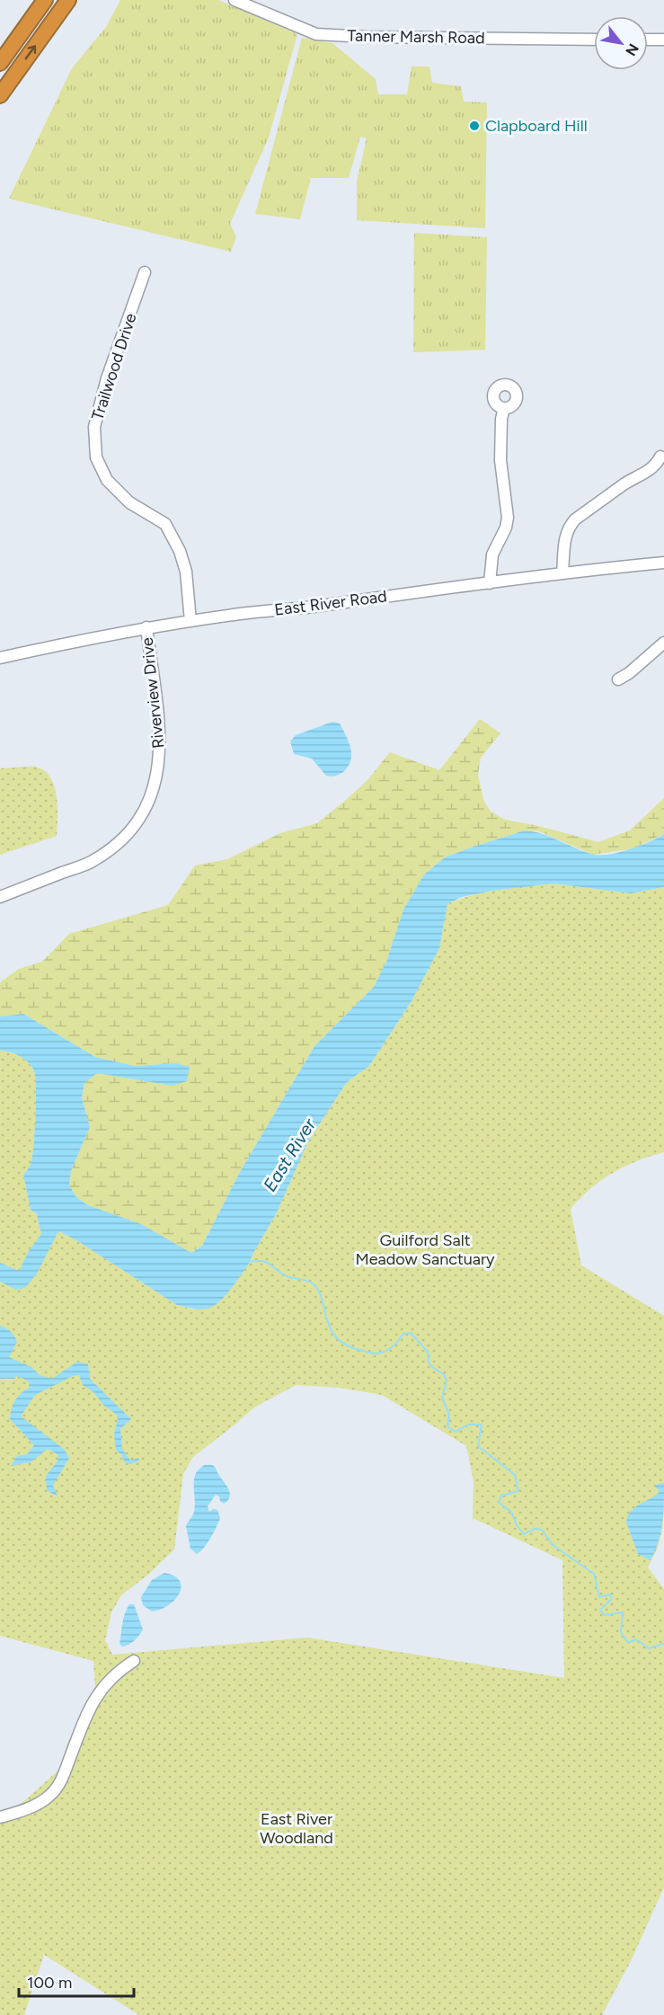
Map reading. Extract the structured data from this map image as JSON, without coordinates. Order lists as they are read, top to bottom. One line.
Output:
{"streets":{"street":["Tanner Marsh Road","Trailwood Drive","East River Road","Riverview Drive"]},"crossings":[["Trailwood Drive","East River Road"],["East River Road","Riverview Drive"]],"water":["East River"],"parks":["Guilford Salt Meadow Sanctuary","East River Woodland"],"places":["Clapboard Hill"],"scale_bar":"100 m","north":"bottom right"}
